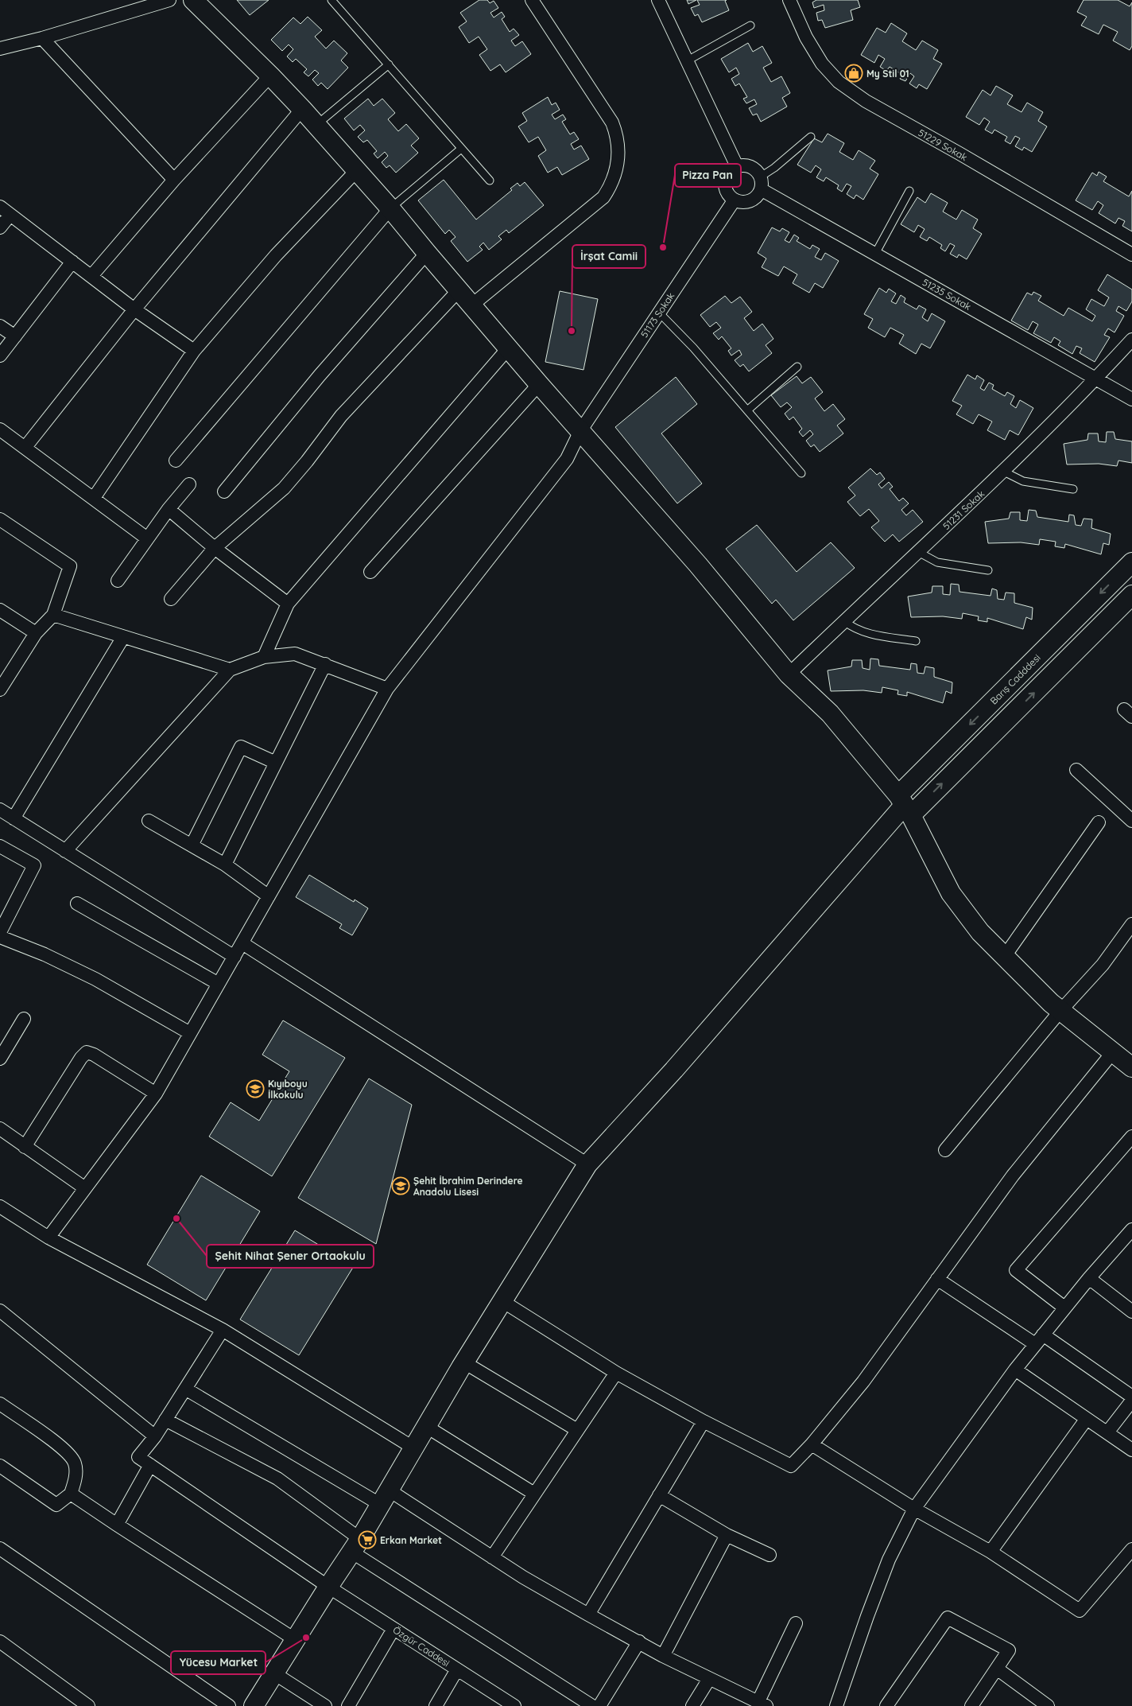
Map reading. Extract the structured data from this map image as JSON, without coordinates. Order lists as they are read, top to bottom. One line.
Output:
{"streets":{"main road":["Barış Cadddesi"],"street":["51229 Sokak","51235 Sokak","51173 Sokak","51231 Sokak","Özgür Caddesi"]},"crossings":[["51235 Sokak","51173 Sokak"],["51235 Sokak","51231 Sokak"]],"places":{"shop":["My Stil 01"],"other":["Pizza Pan","İrşat Camii","Şehit Nihat Şener Ortaokulu","Yücesu Market"],"school or university":["Kıyıboyu İlkokulu","Şehit İbrahim Derindere Anadolu Lisesi"],"supermarket":["Erkan Market"]}}
